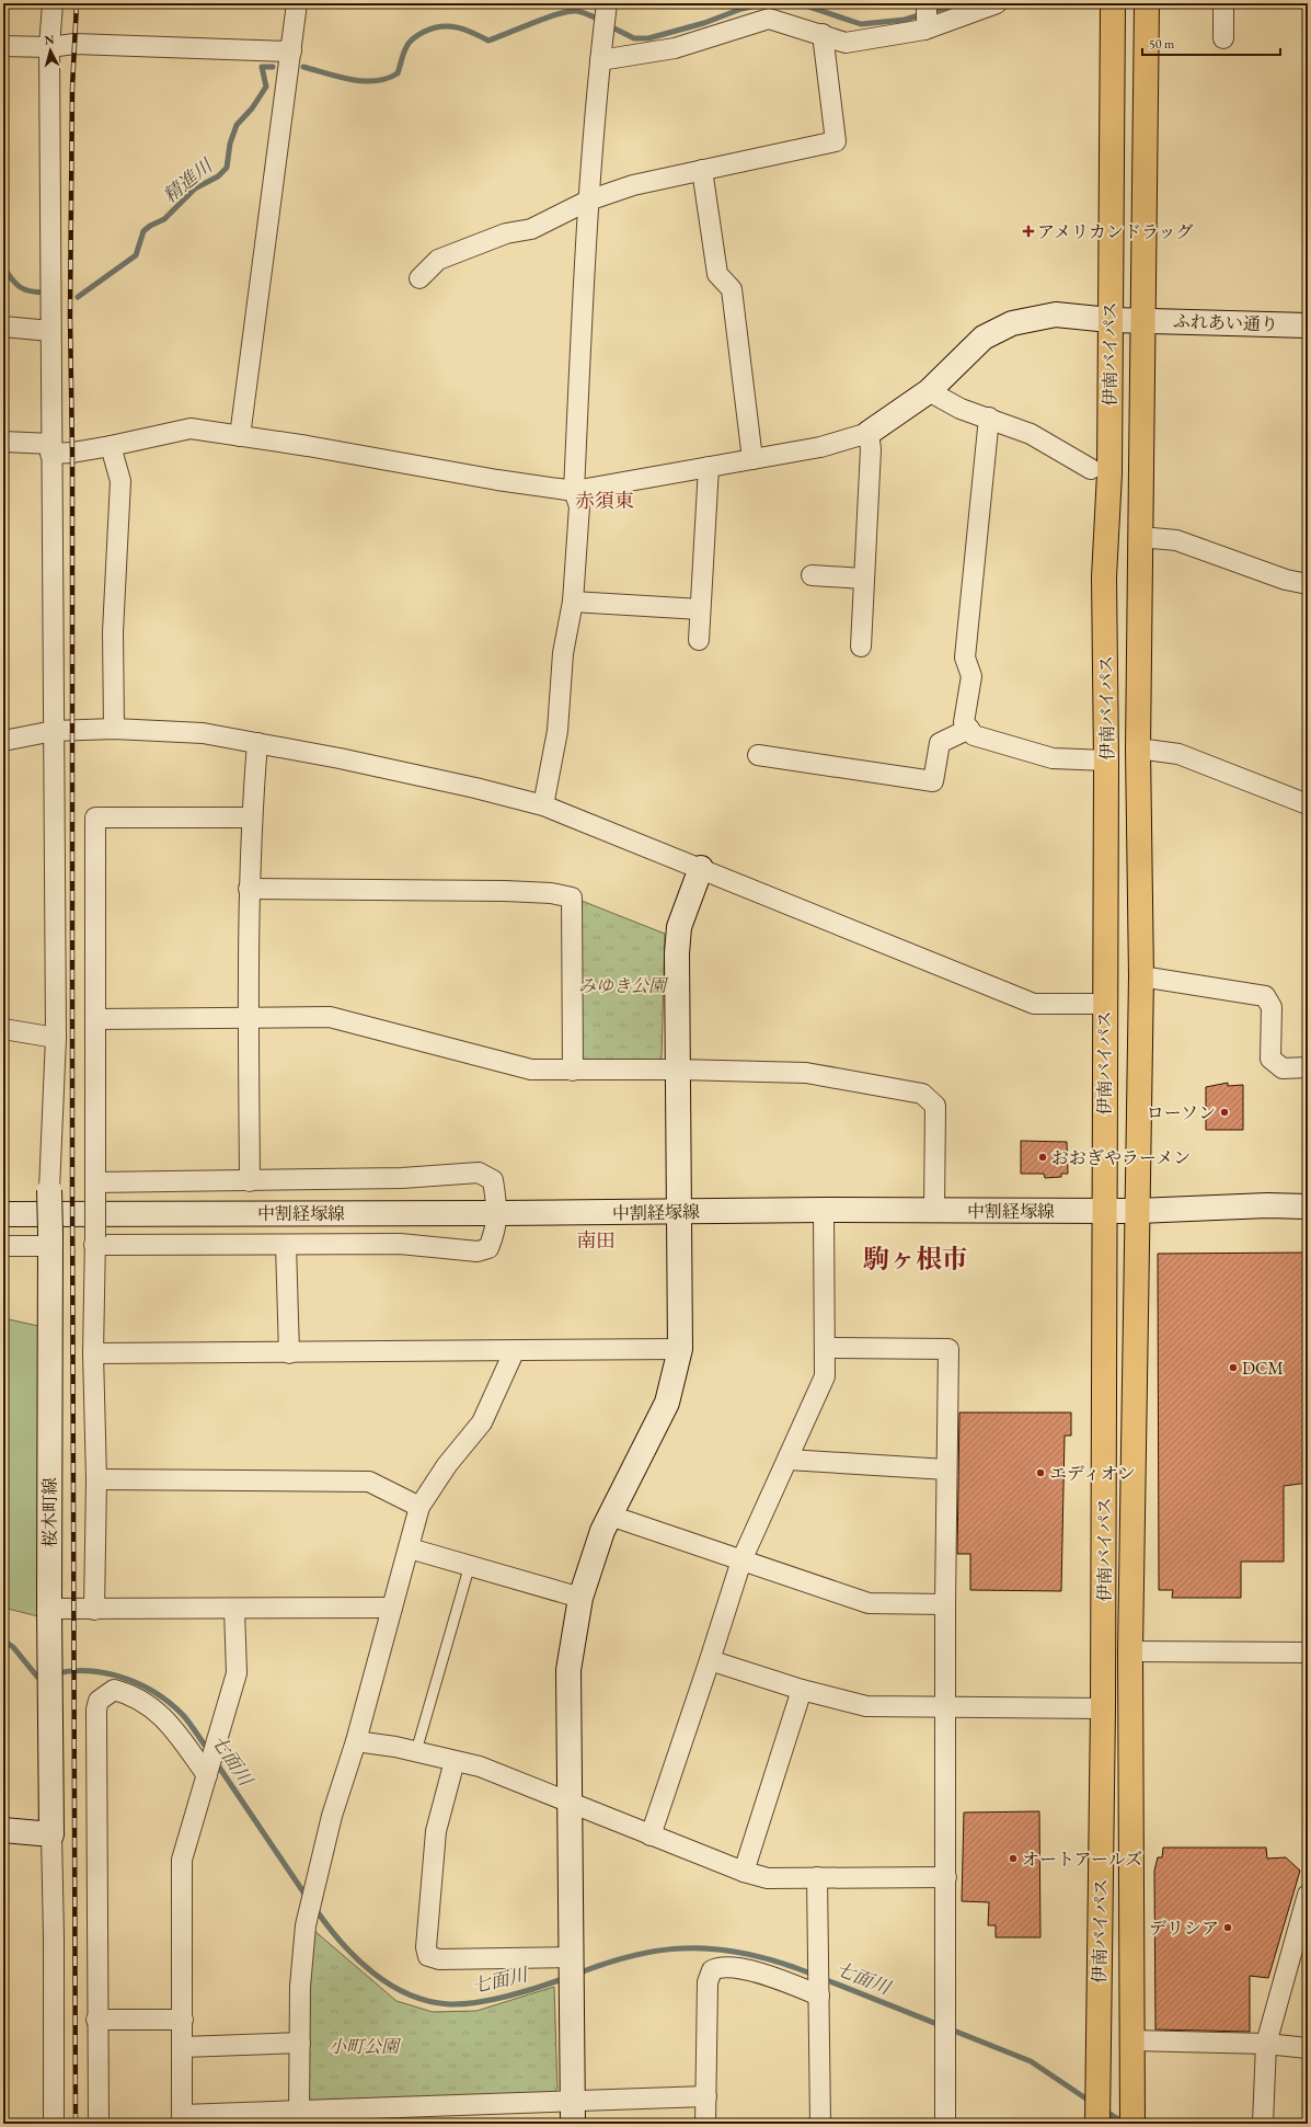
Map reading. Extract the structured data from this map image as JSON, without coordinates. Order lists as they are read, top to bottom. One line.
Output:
{"streets":{"highway":["伊南バイパス"],"street":["ふれあい通り","中割経塚線","桜木町線"]},"crossings":[["ふれあい通り","伊南バイパス"],["伊南バイパス","中割経塚線"]],"districts":["赤須東","南田","駒ヶ根市"],"water":["精進川","七面川"],"parks":["みゆき公園","小町公園"],"places":{"health":["アメリカンドラッグ"],"other":["ローソン","おおぎやラーメン","DCM","エディオン","オートアールズ","デリシア"]},"scale_bar":"50 m","north":"top"}
